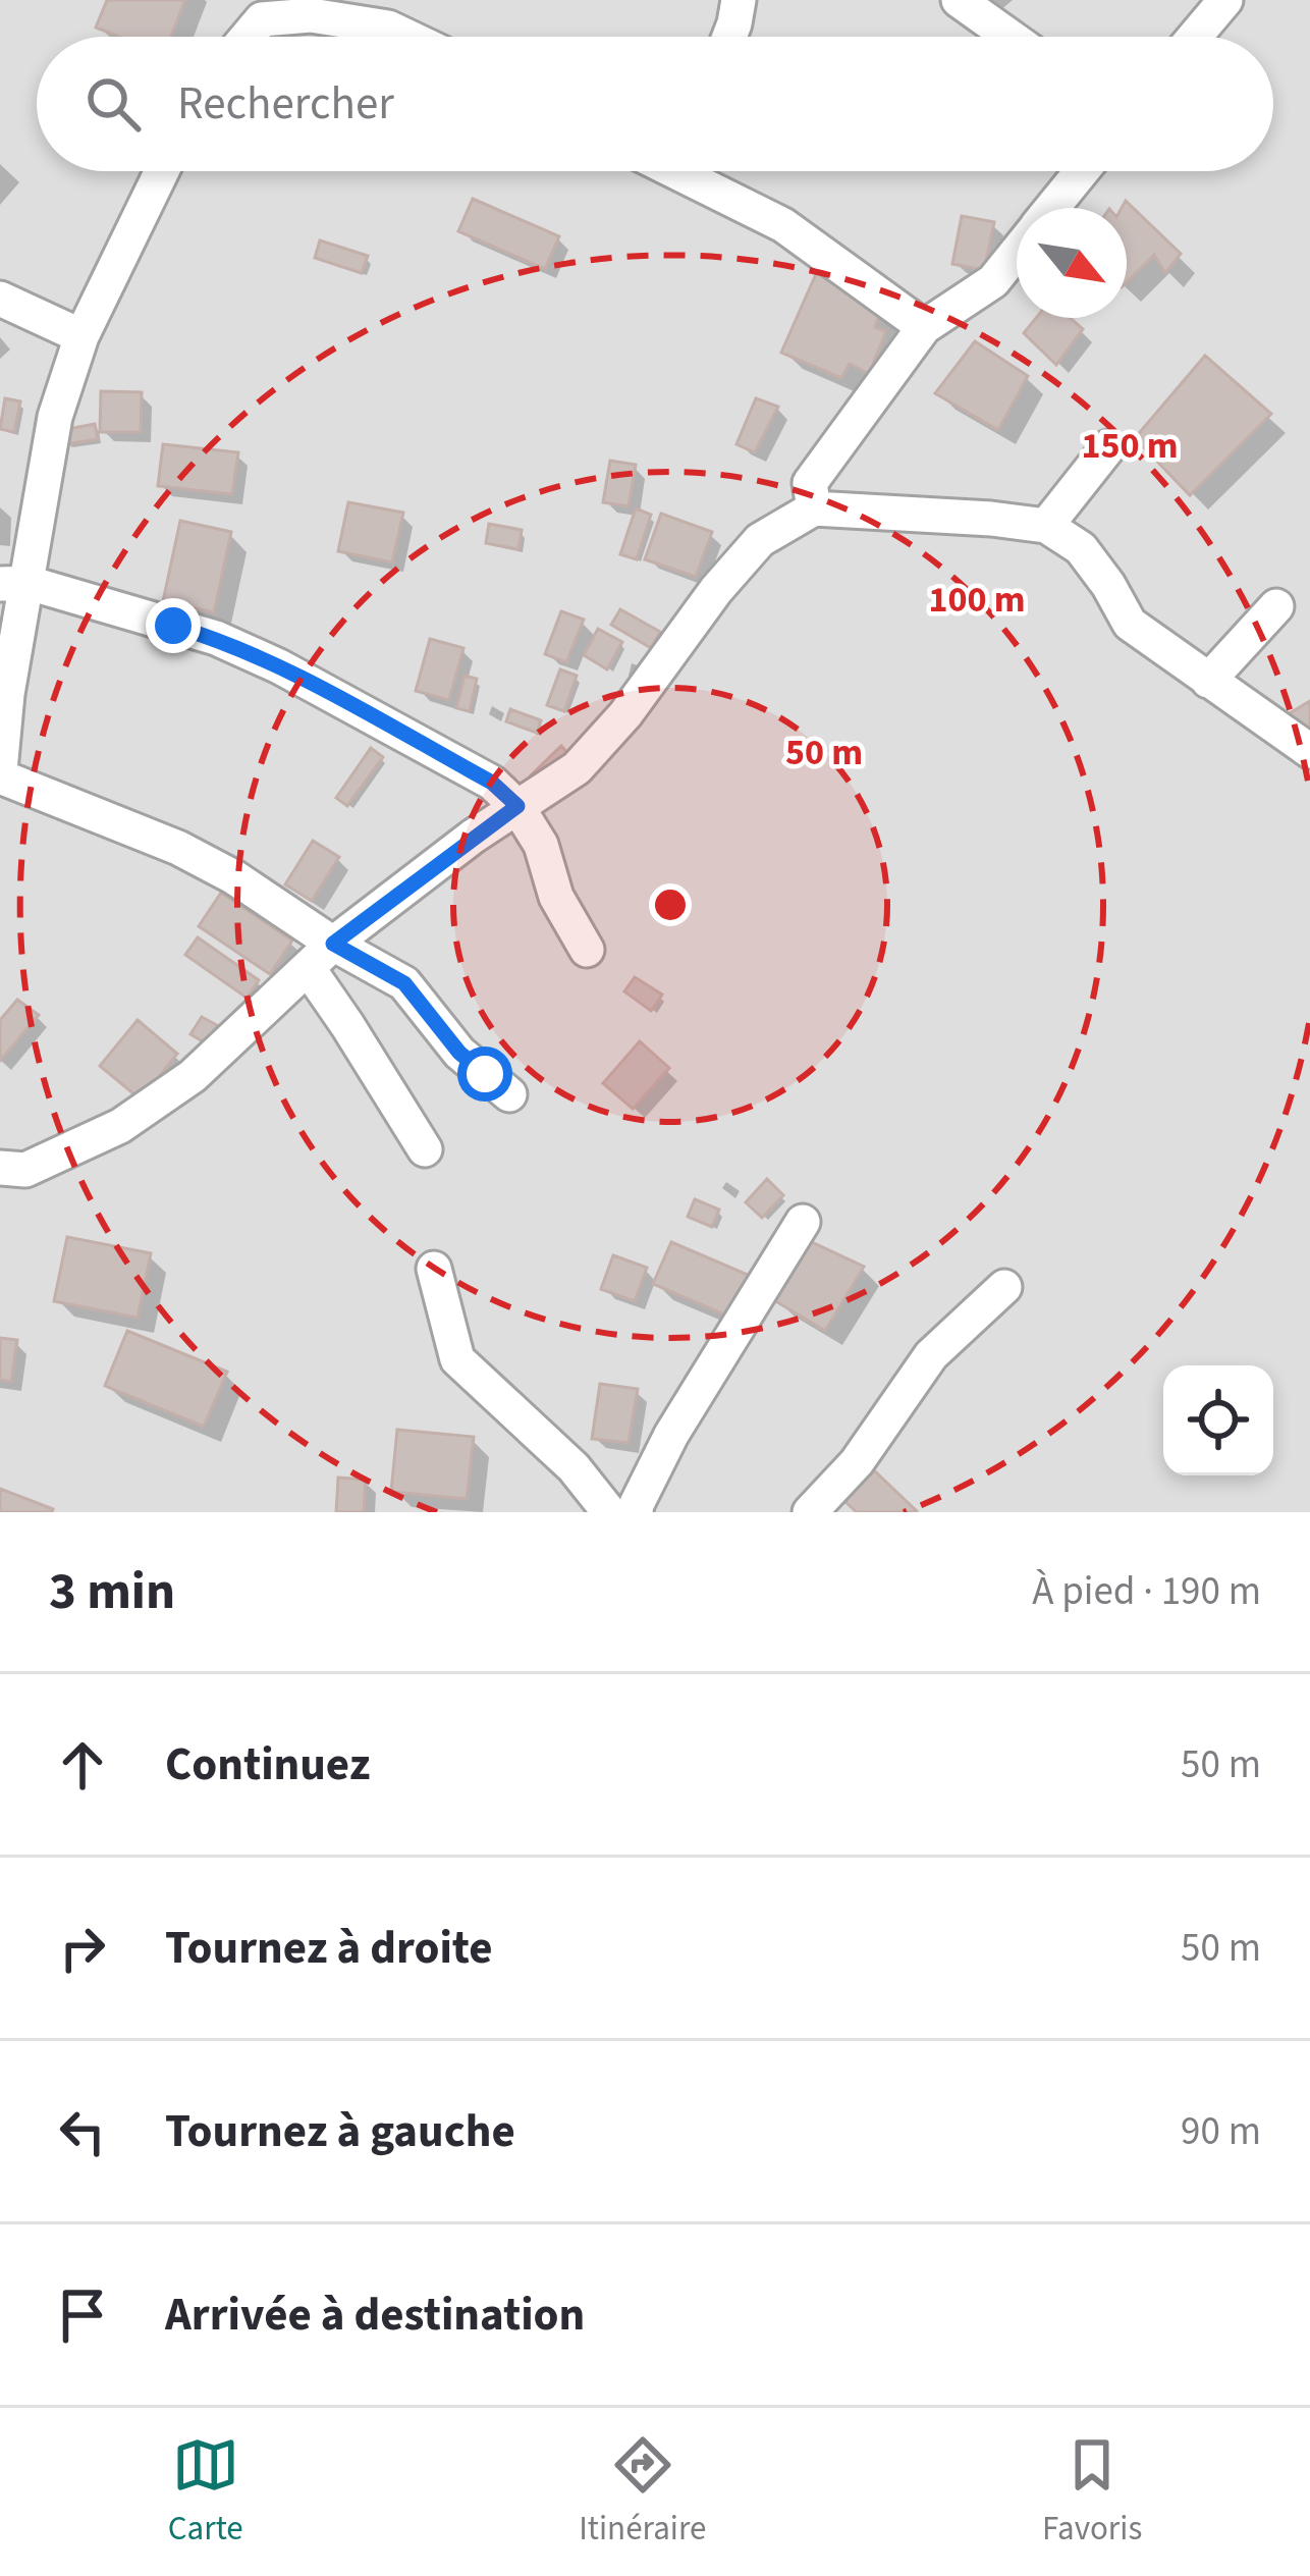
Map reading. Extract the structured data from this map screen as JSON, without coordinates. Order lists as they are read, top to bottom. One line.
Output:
{"north":"bottom right","page":{"search":"Rechercher","heading":["3 min","À pied · 190 m"],"list":[["Continuez","50 m"],["Tournez à droite","50 m"],["Tournez à gauche","90 m"],"Arrivée à destination"],"nav":["Carte","Itinéraire","Favoris"]},"rings":["150 m","100 m","50 m"]}
